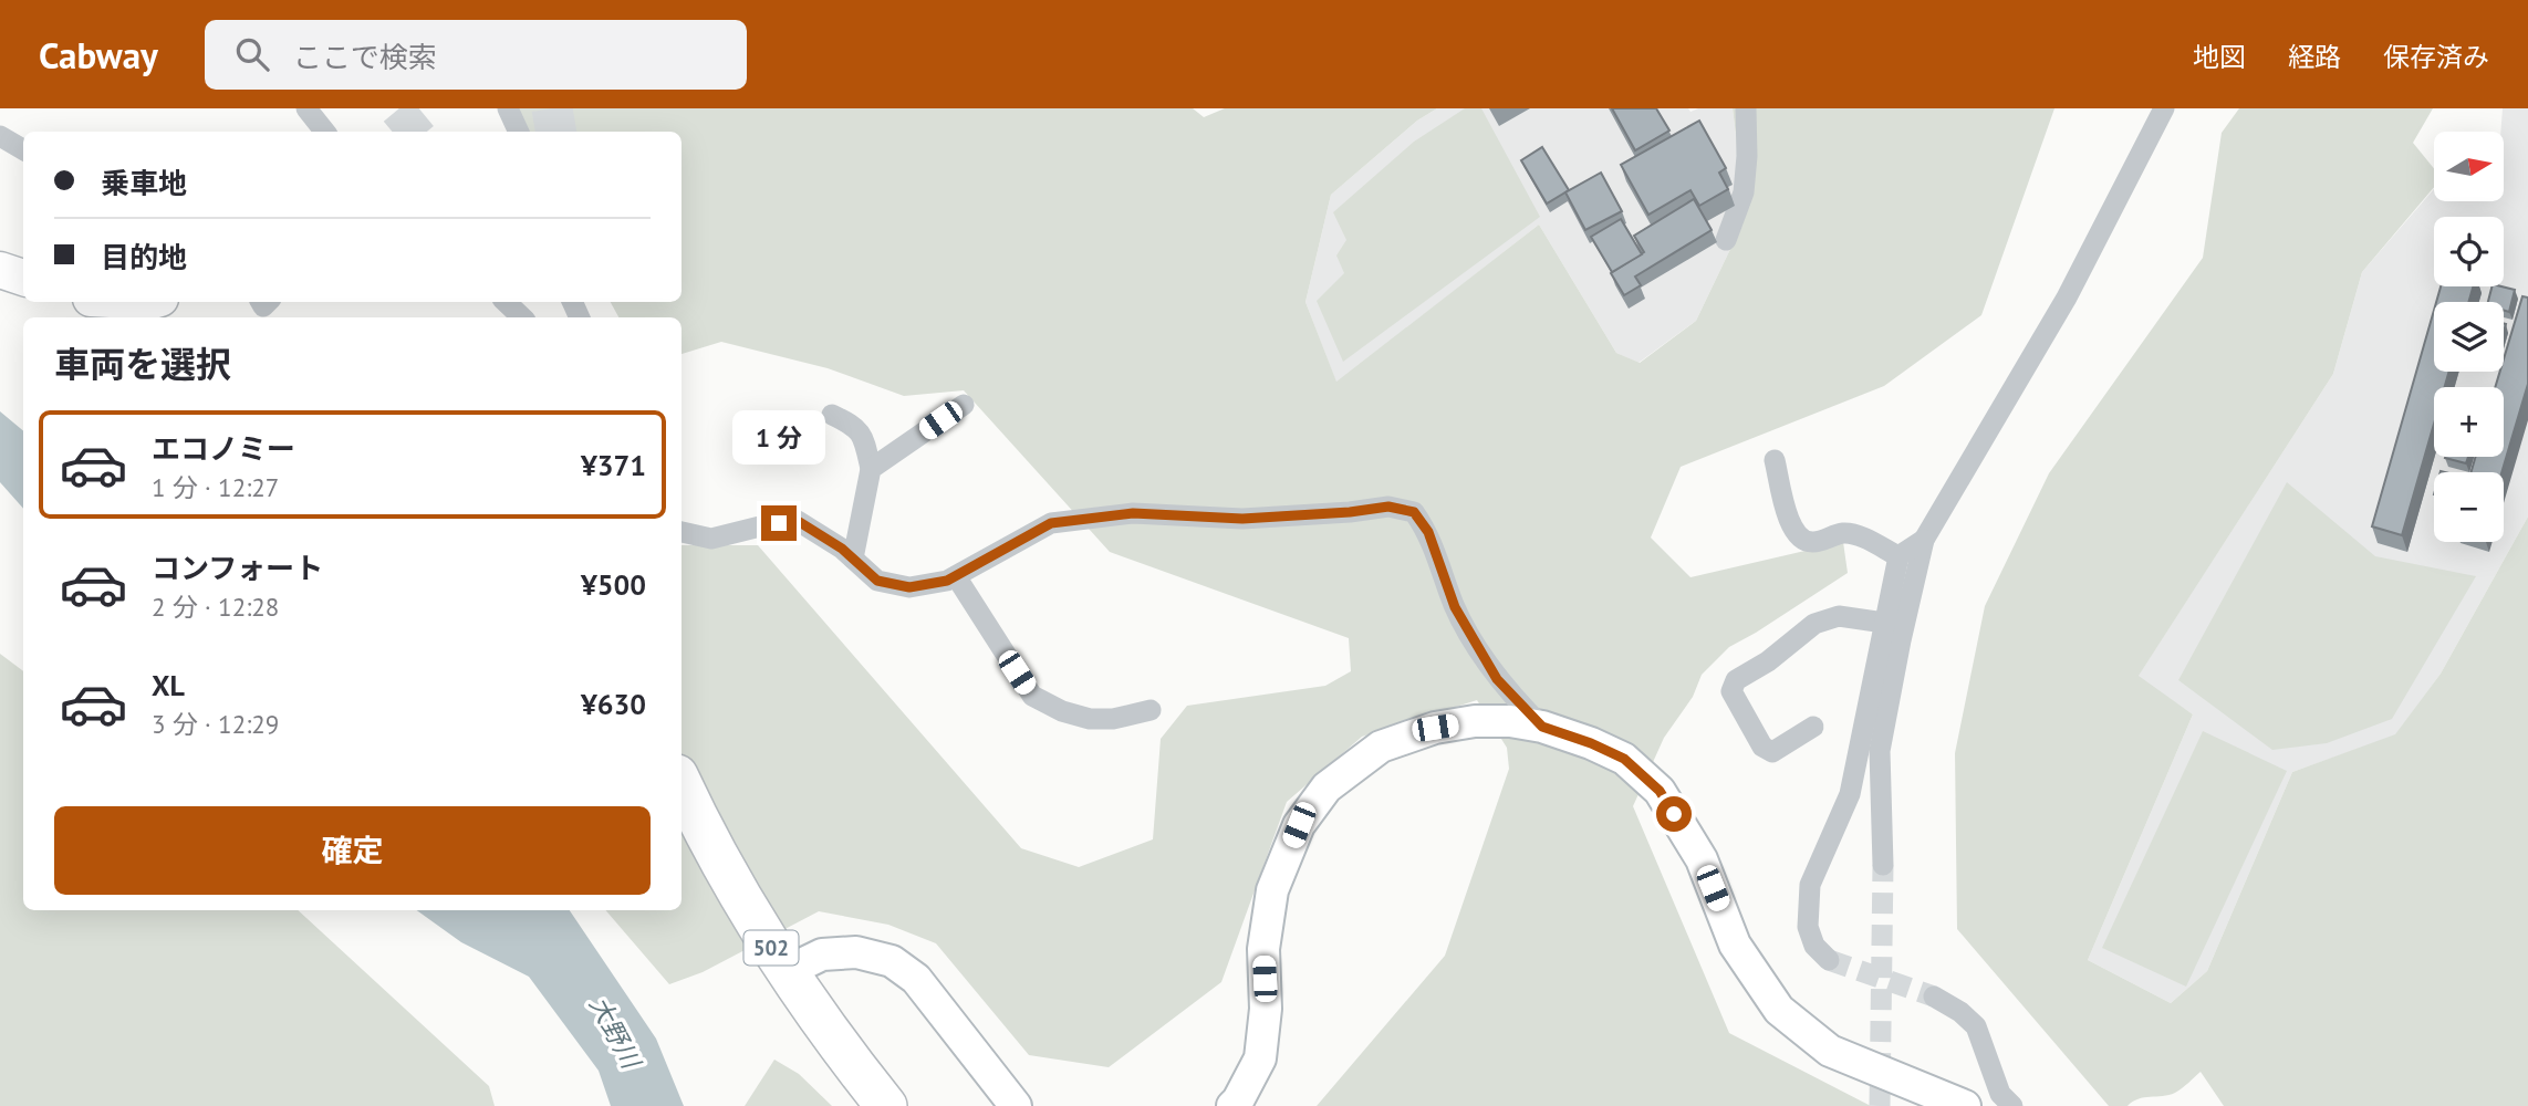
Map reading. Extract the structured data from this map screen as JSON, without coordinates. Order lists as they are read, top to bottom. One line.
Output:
{"streets":{"highway":["502"]},"water":["大野川"],"north":"right","page":{"header":"Cabway","search":"ここで検索","nav":["地図","経路","保存済み"],"map_buttons":["+","−"],"banner":["乗車地","目的地"],"heading":"車両を選択","bubble":"1 分","list":[{"name":"エコノミー","note":"1 分 · 12:27","value":"¥371"},{"name":"コンフォート","note":"2 分 · 12:28","value":"¥500"},{"name":"XL","note":"3 分 · 12:29","value":"¥630"}],"buttons":"確定"}}
